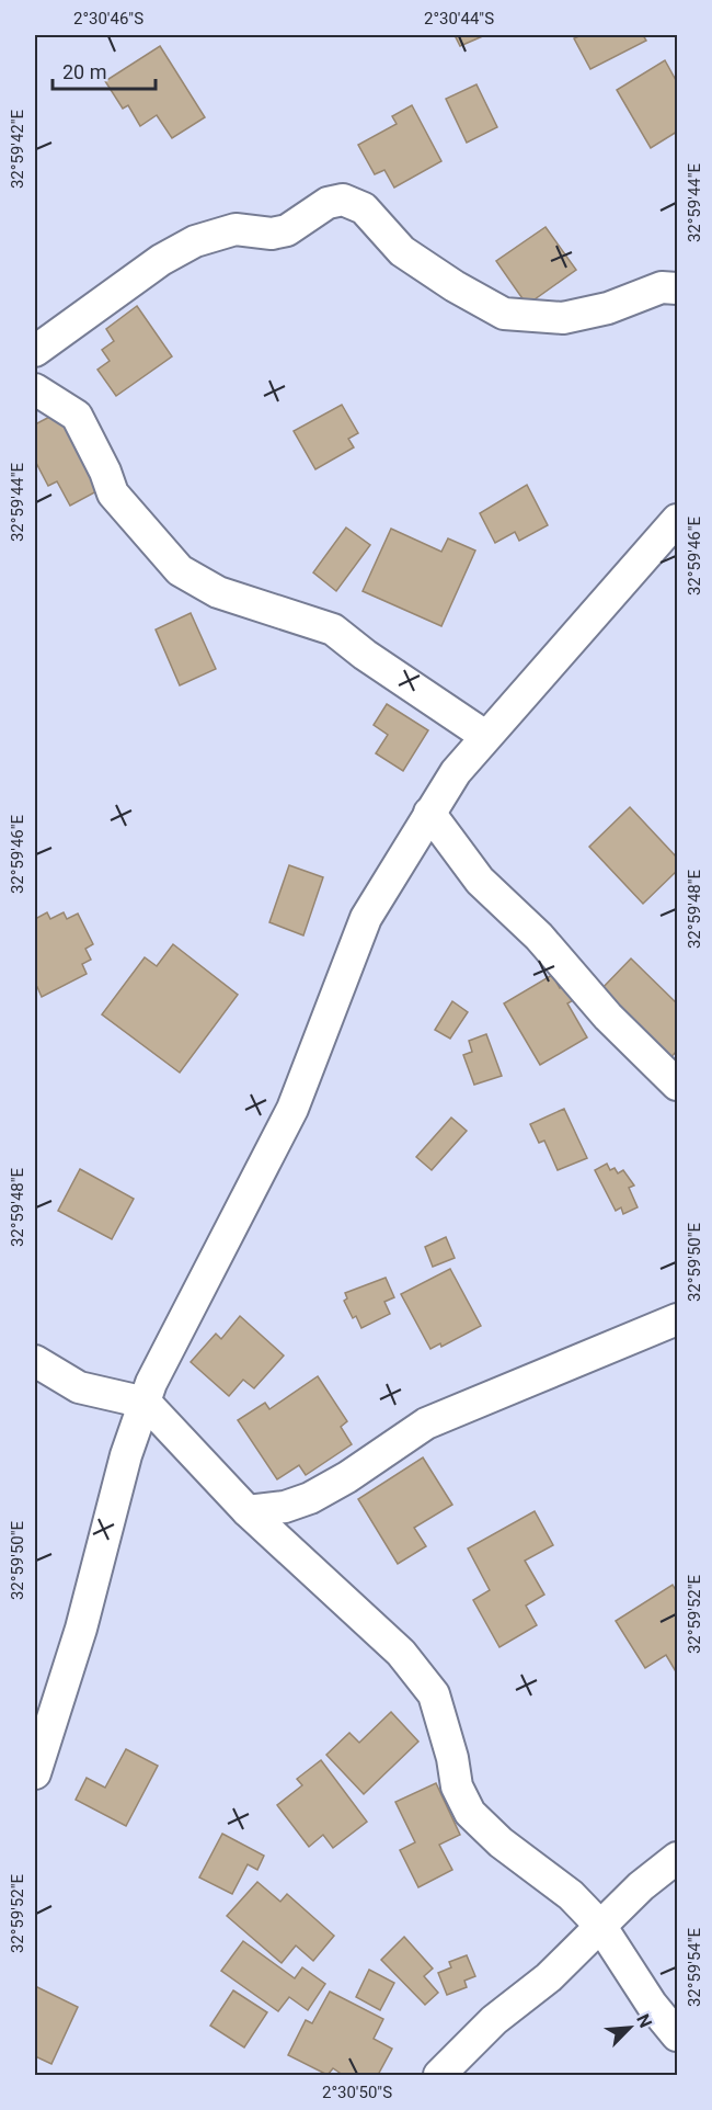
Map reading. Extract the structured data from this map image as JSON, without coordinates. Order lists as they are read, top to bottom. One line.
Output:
{"scale_bar":"20 m","north":"top right","coordinates":["2°30'46\"S","2°30'44\"S","32°59'42\"E","32°59'44\"E","32°59'46\"E","32°59'48\"E","32°59'50\"E","32°59'52\"E","32°59'54\"E","2°30'50\"S"]}
